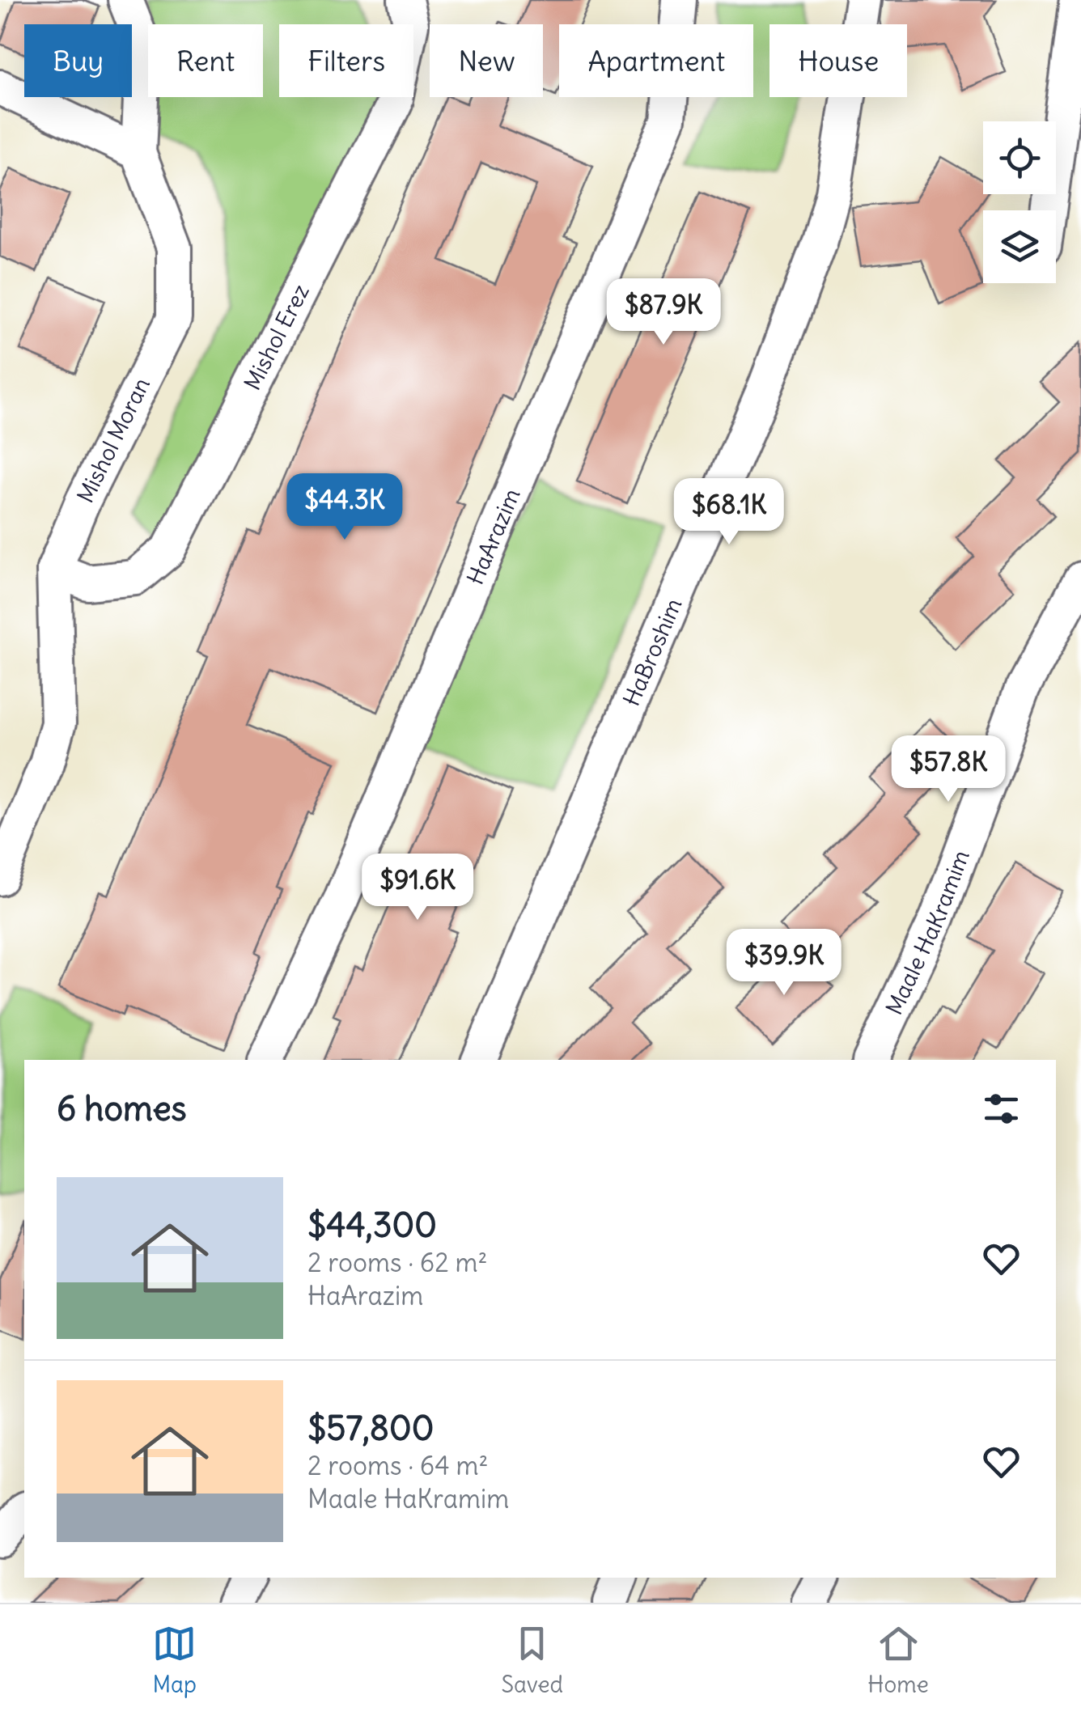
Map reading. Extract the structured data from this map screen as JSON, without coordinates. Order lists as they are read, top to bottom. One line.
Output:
{"streets":{"street":["Mishol Erez","Mishol Moran","HaArazim","HaBroshim","Maale HaKramim"]},"crossings":[["Mishol Erez","Mishol Moran"]],"page":{"chip":["Buy","Rent","Filters","New","Apartment","House"],"price":["$87.9K","$44.3K","$68.1K","$57.8K","$91.6K","$39.9K"],"heading":"6 homes","list":[{"name":"$44,300","note":"2 rooms · 62 m² · HaArazim"},{"name":"$57,800","note":"2 rooms · 64 m² · Maale HaKramim"}],"tabs":["Map","Saved","Home"]}}
